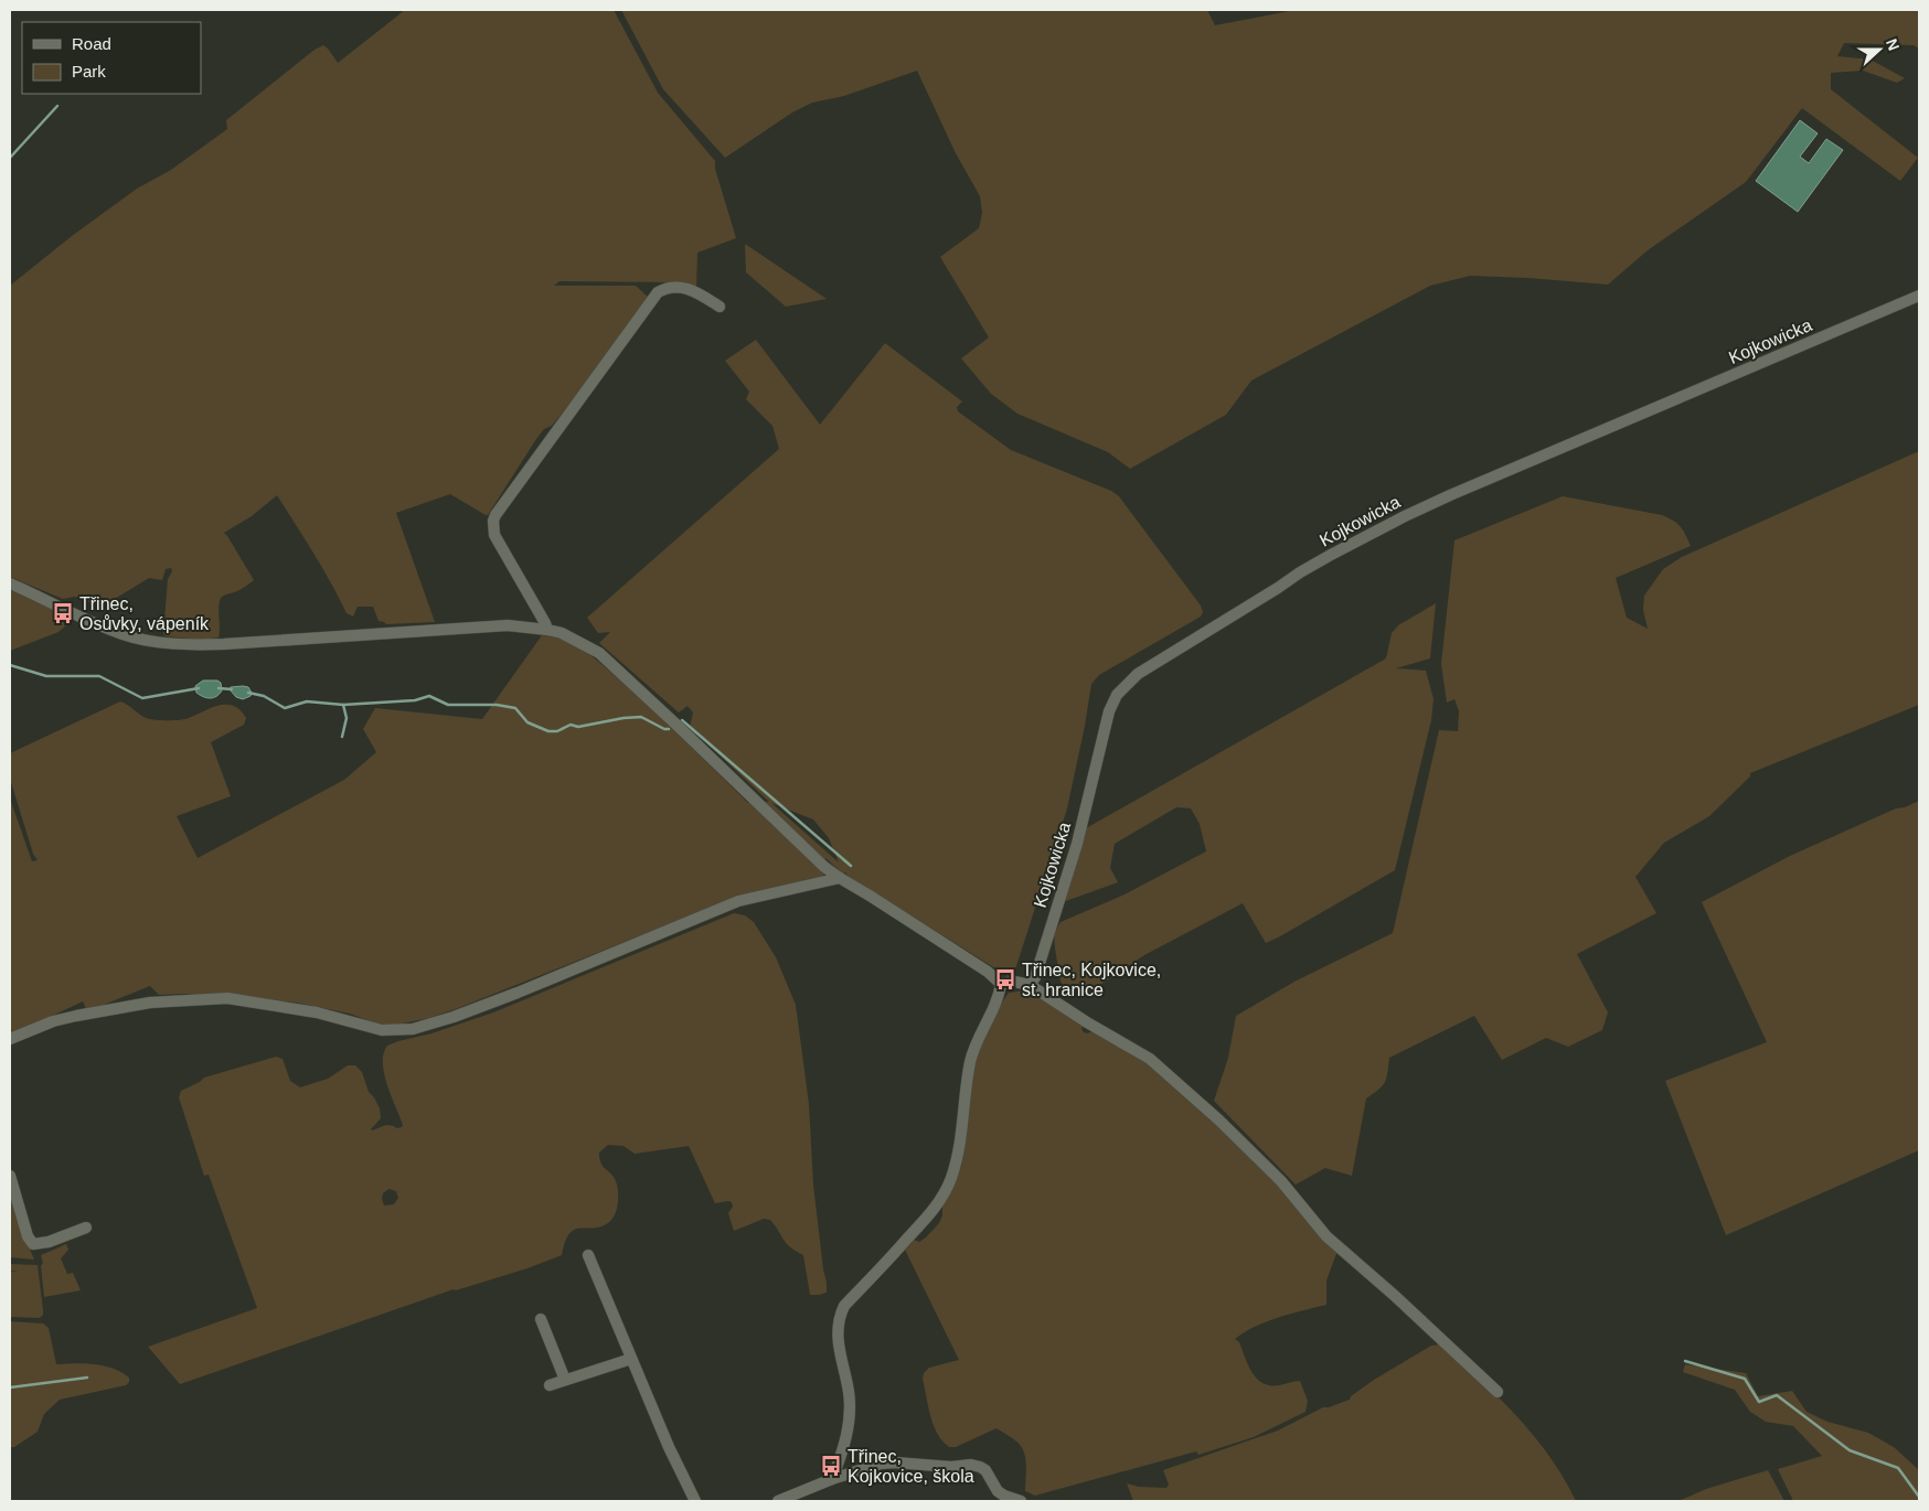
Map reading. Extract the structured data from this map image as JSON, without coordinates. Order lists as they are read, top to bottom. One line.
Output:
{"streets":{"street":["Kojkowicka"]},"places":{"bus stop":["Třinec, Osůvky, vápeník","Třinec, Kojkovice, st. hranice","Třinec, Kojkovice, škola"]},"legend":["Road","Park"],"north":"right"}
